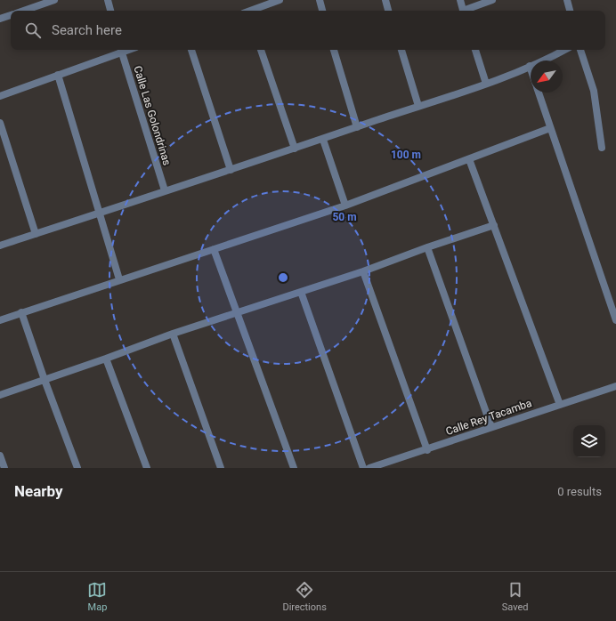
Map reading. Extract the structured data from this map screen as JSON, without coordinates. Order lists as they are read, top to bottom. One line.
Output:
{"streets":{"street":["Calle Las Golondrinas","Calle Rey Tacamba"]},"north":"bottom left","page":{"search":"Search here","heading":["Nearby","0 results"],"nav":["Map","Directions","Saved"]},"rings":["100 m","50 m"]}
